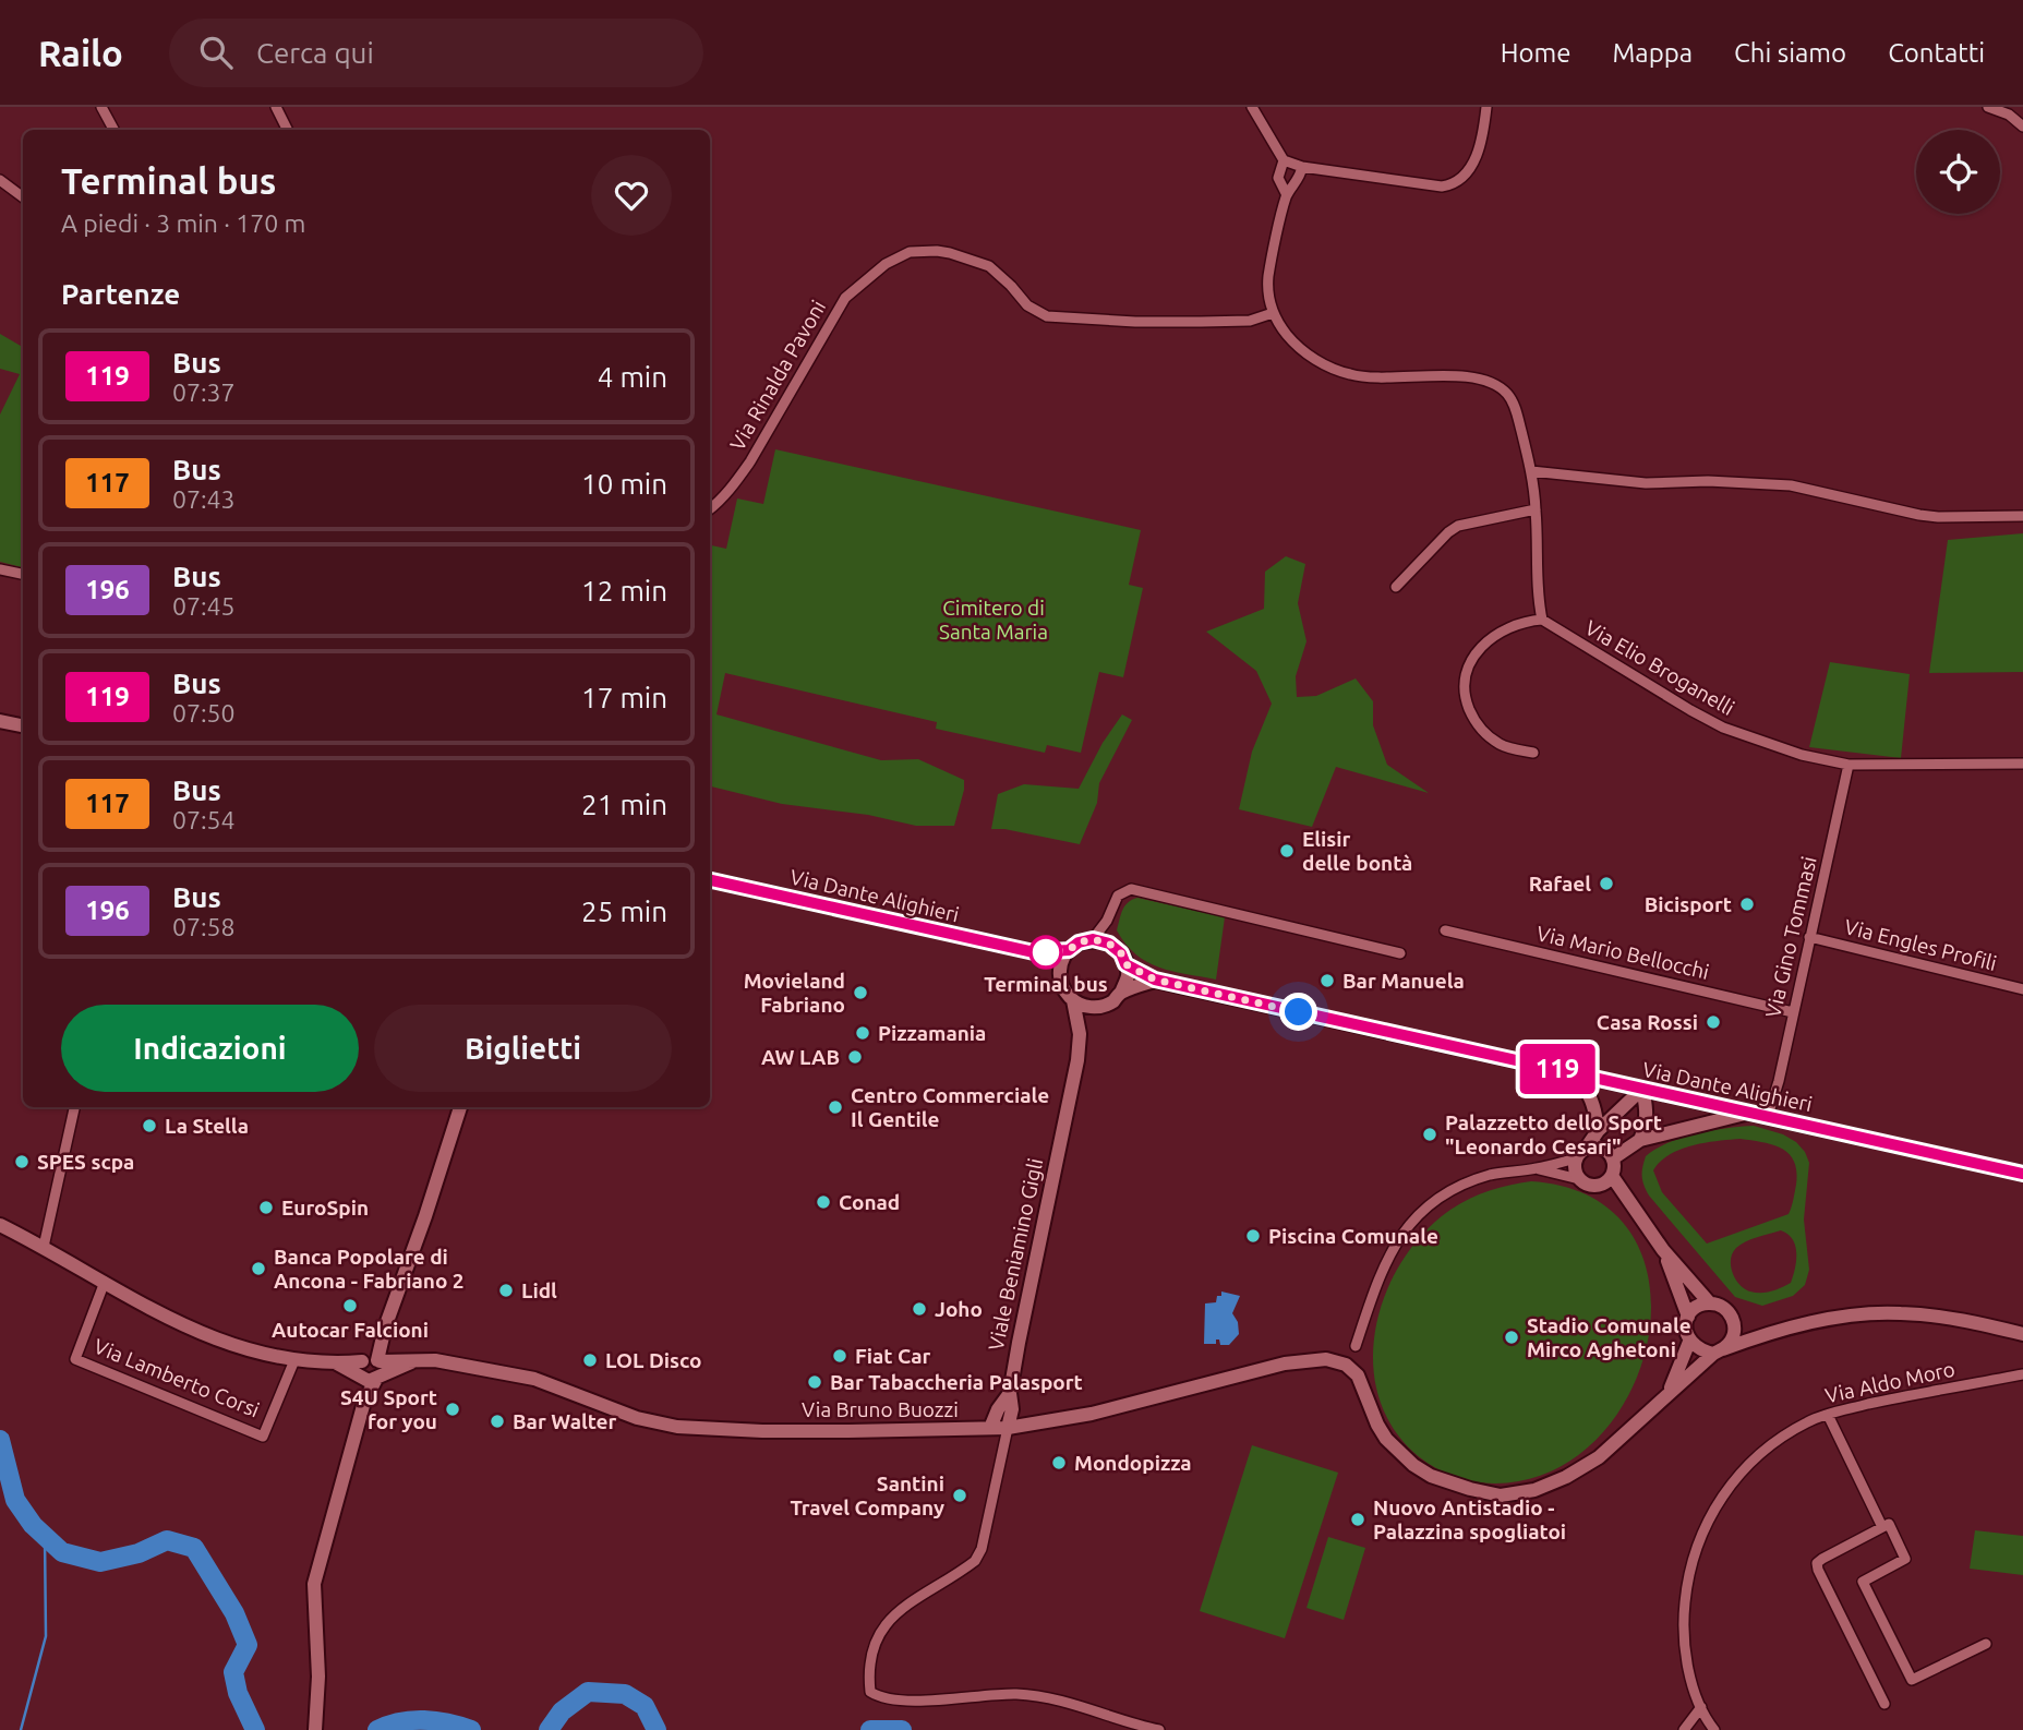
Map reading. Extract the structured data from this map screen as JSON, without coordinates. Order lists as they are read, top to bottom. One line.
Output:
{"streets":{"street":["Via Rinalda Pavoni","Via Elio Broganelli","Via Dante Alighieri","Via Gino Tommasi","Via Engles Profili","Via Mario Bellocchi","Viale Beniamino Gigli","Via Lamberto Corsi","Via Aldo Moro","Via Bruno Buozzi"]},"crossings":[["Via Elio Broganelli","Via Gino Tommasi"],["Via Dante Alighieri","Via Gino Tommasi"],["Via Dante Alighieri","Viale Beniamino Gigli"],["Via Gino Tommasi","Via Engles Profili"],["Via Gino Tommasi","Via Mario Bellocchi"],["Viale Beniamino Gigli","Via Bruno Buozzi"]],"parks":["Cimitero di Santa Maria"],"places":["Elisir delle bontà","Rafael","Bicisport","Terminal bus","Bar Manuela","Movieland Fabriano","Casa Rossi","Pizzamania","AW LAB","Centro Commerciale Il Gentile","La Stella","Palazzetto dello Sport \"Leonardo Cesari\"","SPES scpa","Conad","EuroSpin","Piscina Comunale","Banca Popolare di Ancona - Fabriano 2","Lidl","Autocar Falcioni","Joho","Stadio Comunale Mirco Aghetoni","Fiat Car","LOL Disco","Bar Tabaccheria Palasport","S4U Sport for you","Bar Walter","Mondopizza","Santini Travel Company","Nuovo Antistadio - Palazzina spogliatoi"],"lines":["bus line 119"],"page":{"header":"Railo","search":"Cerca qui","nav":["Home","Mappa","Chi siamo","Contatti"],"on_map":"119","heading":[["Terminal bus","A piedi · 3 min · 170 m"],"Partenze"],"list":[{"mark":"119","name":"Bus","note":"07:37","value":"4 min"},{"mark":"117","name":"Bus","note":"07:43","value":"10 min"},{"mark":"196","name":"Bus","note":"07:45","value":"12 min"},{"mark":"119","name":"Bus","note":"07:50","value":"17 min"},{"mark":"117","name":"Bus","note":"07:54","value":"21 min"},{"mark":"196","name":"Bus","note":"07:58","value":"25 min"}],"buttons":["Indicazioni","Biglietti"]}}
